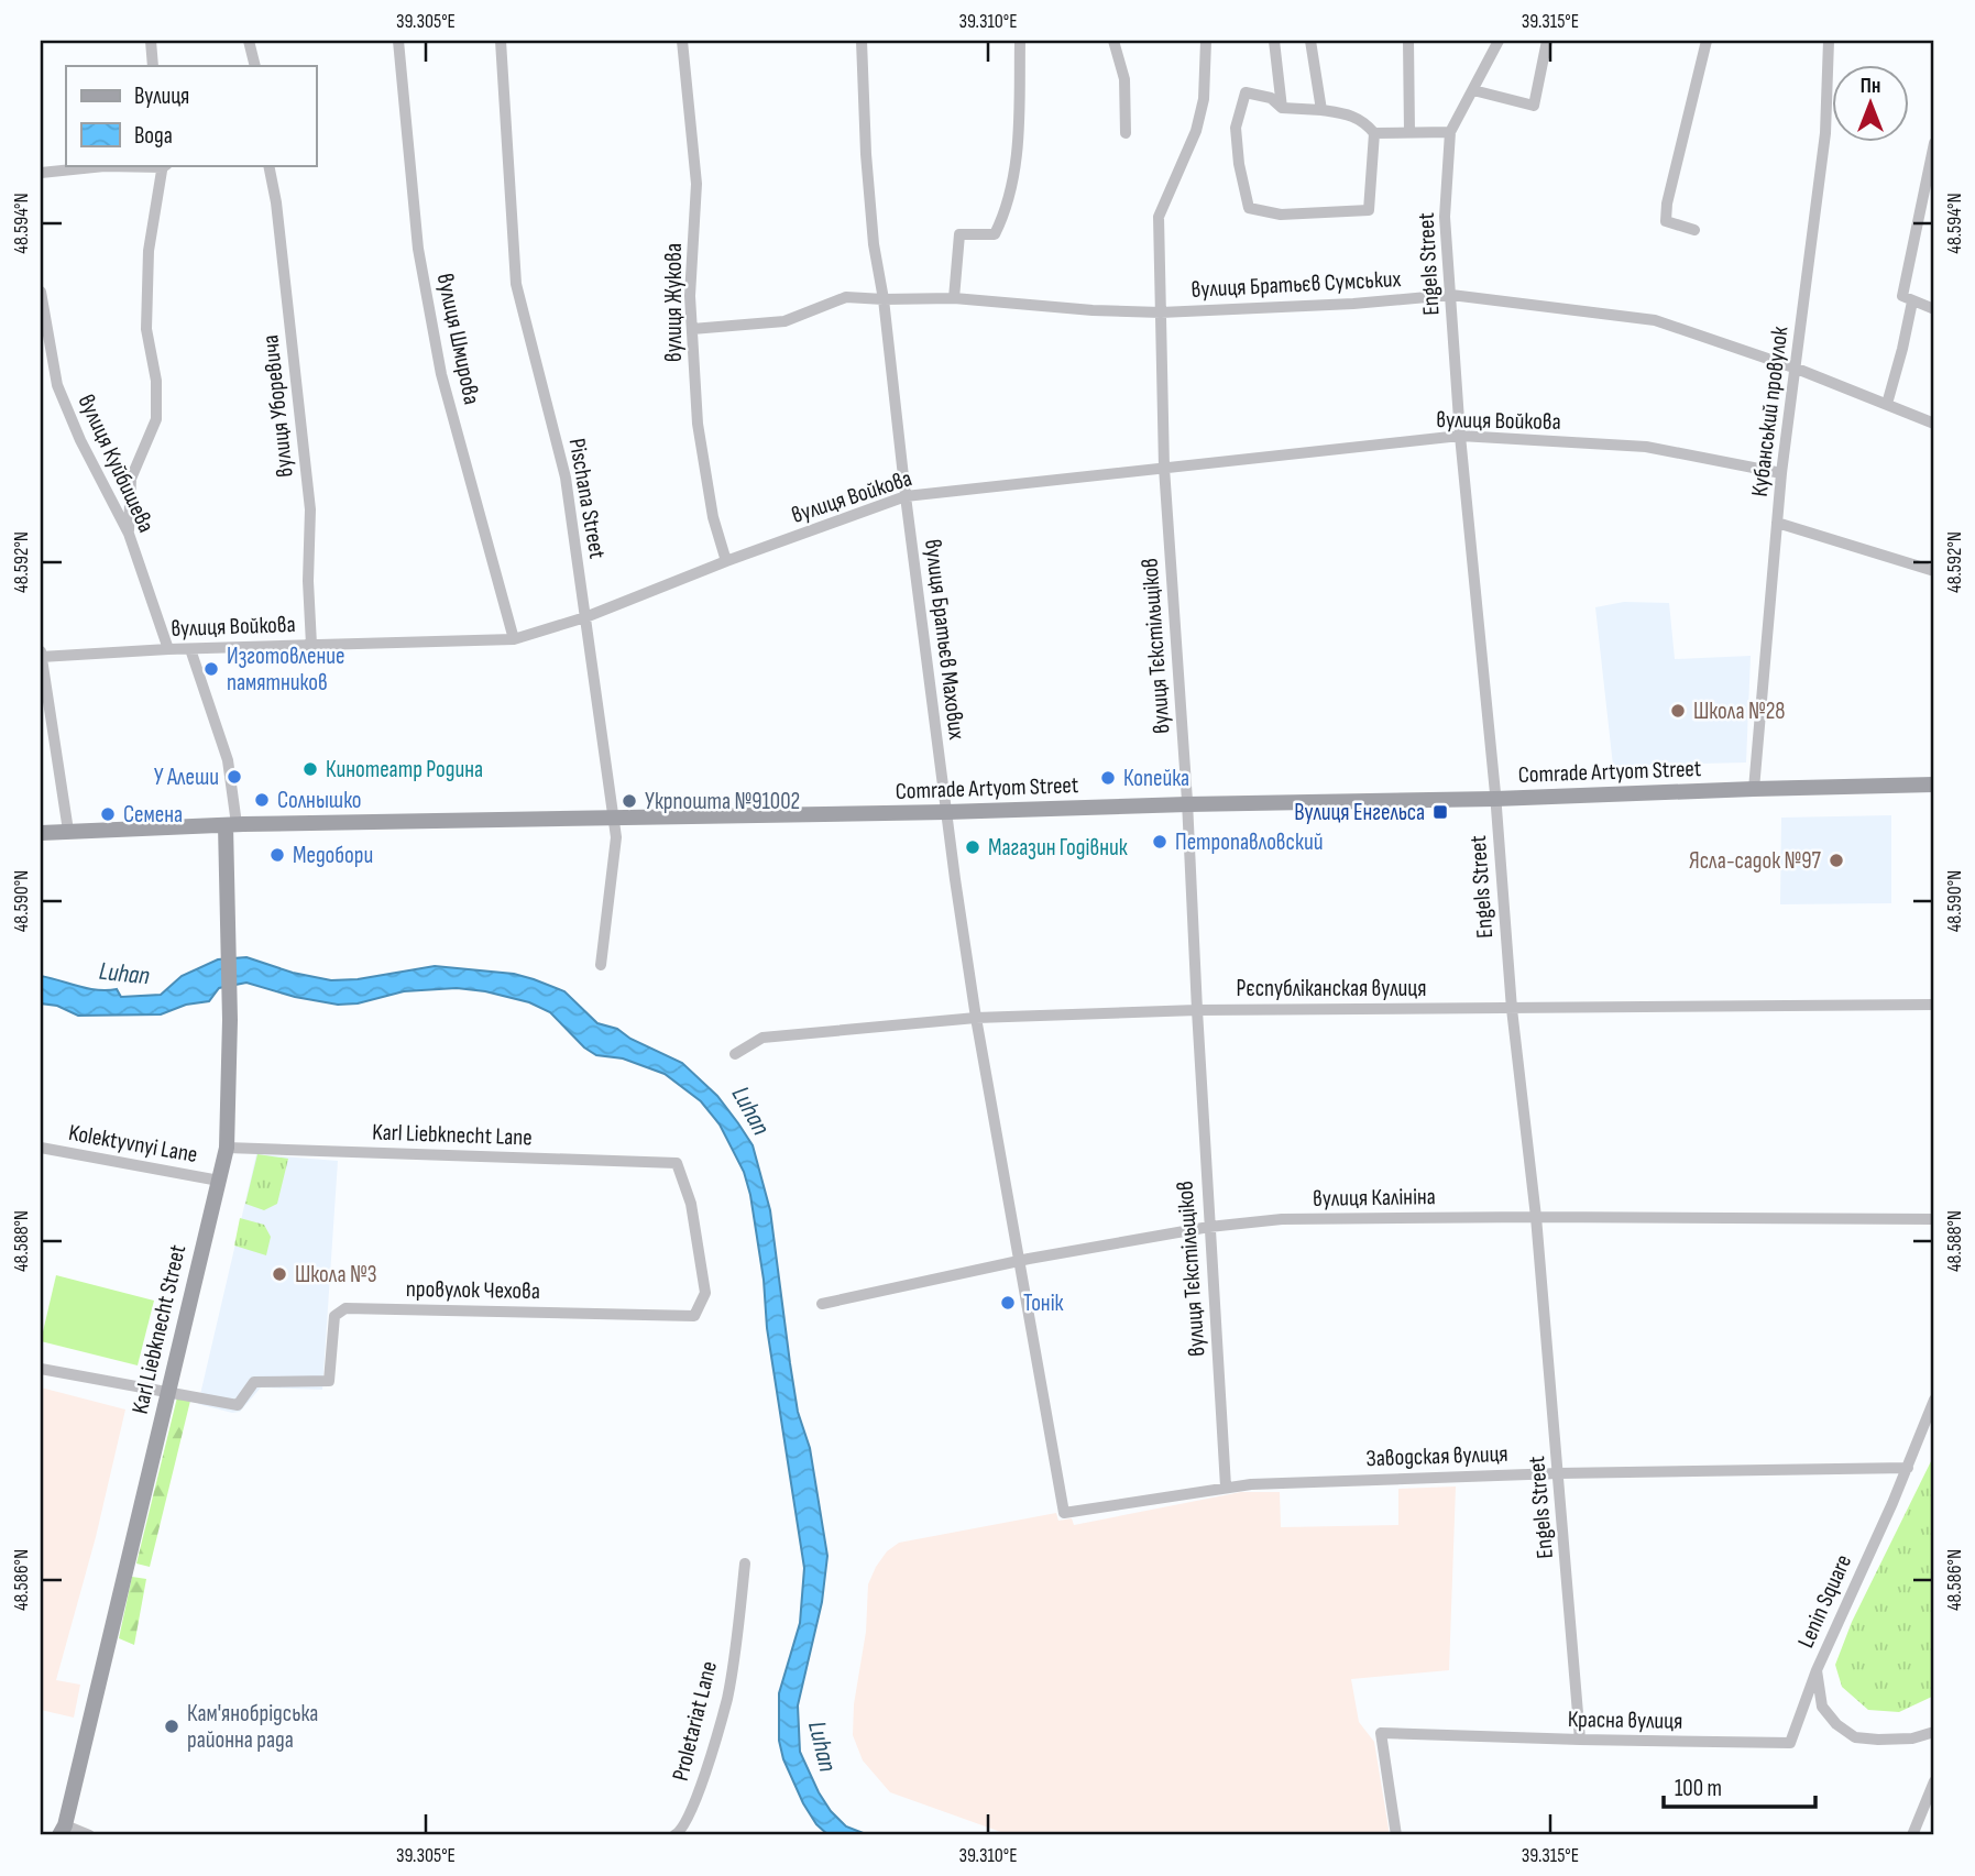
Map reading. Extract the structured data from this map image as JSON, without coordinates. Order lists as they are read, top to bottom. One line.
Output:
{"streets":{"street":["Engels Street","вулиця Братьєв Сумських","вулиця Жукова","вулиця Шмирова","вулиця Уборевича","Кубанський провулок","вулиця Войкова","вулиця Куйбишева","Pischana Street","вулиця Братьєв Махових","вулиця Тєкстільщіков","Comrade Artyom Street","Рєспубліканская вулиця","Karl Liebknecht Lane","Kolektyvnyi Lane","вулиця Калініна","провулок Чехова","Karl Liebknecht Street","Заводская вулиця","Lenin Square","Красна вулиця","Proletariat Lane"]},"crossings":[["Engels Street","вулиця Братьєв Сумських"],["Engels Street","вулиця Войкова"],["Engels Street","Comrade Artyom Street"],["Engels Street","Рєспубліканская вулиця"],["Engels Street","вулиця Калініна"],["Engels Street","Заводская вулиця"],["Engels Street","Красна вулиця"],["вулиця Братьєв Сумських","вулиця Жукова"],["вулиця Братьєв Сумських","Кубанський провулок"],["вулиця Братьєв Сумських","вулиця Братьєв Махових"],["вулиця Братьєв Сумських","вулиця Тєкстільщіков"],["вулиця Жукова","вулиця Войкова"],["вулиця Шмирова","вулиця Войкова"],["вулиця Уборевича","вулиця Войкова"],["Кубанський провулок","вулиця Войкова"],["Кубанський провулок","Comrade Artyom Street"],["вулиця Войкова","вулиця Куйбишева"],["вулиця Войкова","Pischana Street"],["вулиця Войкова","вулиця Братьєв Махових"],["вулиця Войкова","вулиця Тєкстільщіков"],["Pischana Street","Comrade Artyom Street"],["вулиця Братьєв Махових","Comrade Artyom Street"],["вулиця Братьєв Махових","Рєспубліканская вулиця"],["вулиця Братьєв Махових","вулиця Калініна"],["вулиця Братьєв Махових","Заводская вулиця"],["вулиця Тєкстільщіков","Comrade Artyom Street"],["вулиця Тєкстільщіков","Рєспубліканская вулиця"],["вулиця Тєкстільщіков","вулиця Калініна"],["вулиця Тєкстільщіков","Заводская вулиця"],["Comrade Artyom Street","Karl Liebknecht Street"],["Karl Liebknecht Lane","провулок Чехова"],["Karl Liebknecht Lane","Karl Liebknecht Street"],["Kolektyvnyi Lane","Karl Liebknecht Street"],["провулок Чехова","Karl Liebknecht Street"],["Заводская вулиця","Lenin Square"],["Lenin Square","Красна вулиця"]],"water":["Luhan"],"places":{"other":["Изготовление памятников","Школа №28","Кинотеатр Родина","У Алеши","Копейка","Солнышко","Укрпошта №91002","Семена","Петропавловский","Магазин Годівник","Медобори","Ясла-садок №97","Школа №3","Тонік","Кам'янобрідська районна рада"],"transit":["Вулиця Енгельса"]},"legend":["Вулиця","Вода"],"scale_bar":"100 m","north":"top","coordinates":["39.305°E","39.310°E","39.315°E","48.594°N","48.592°N","48.590°N","48.588°N","48.586°N"]}
